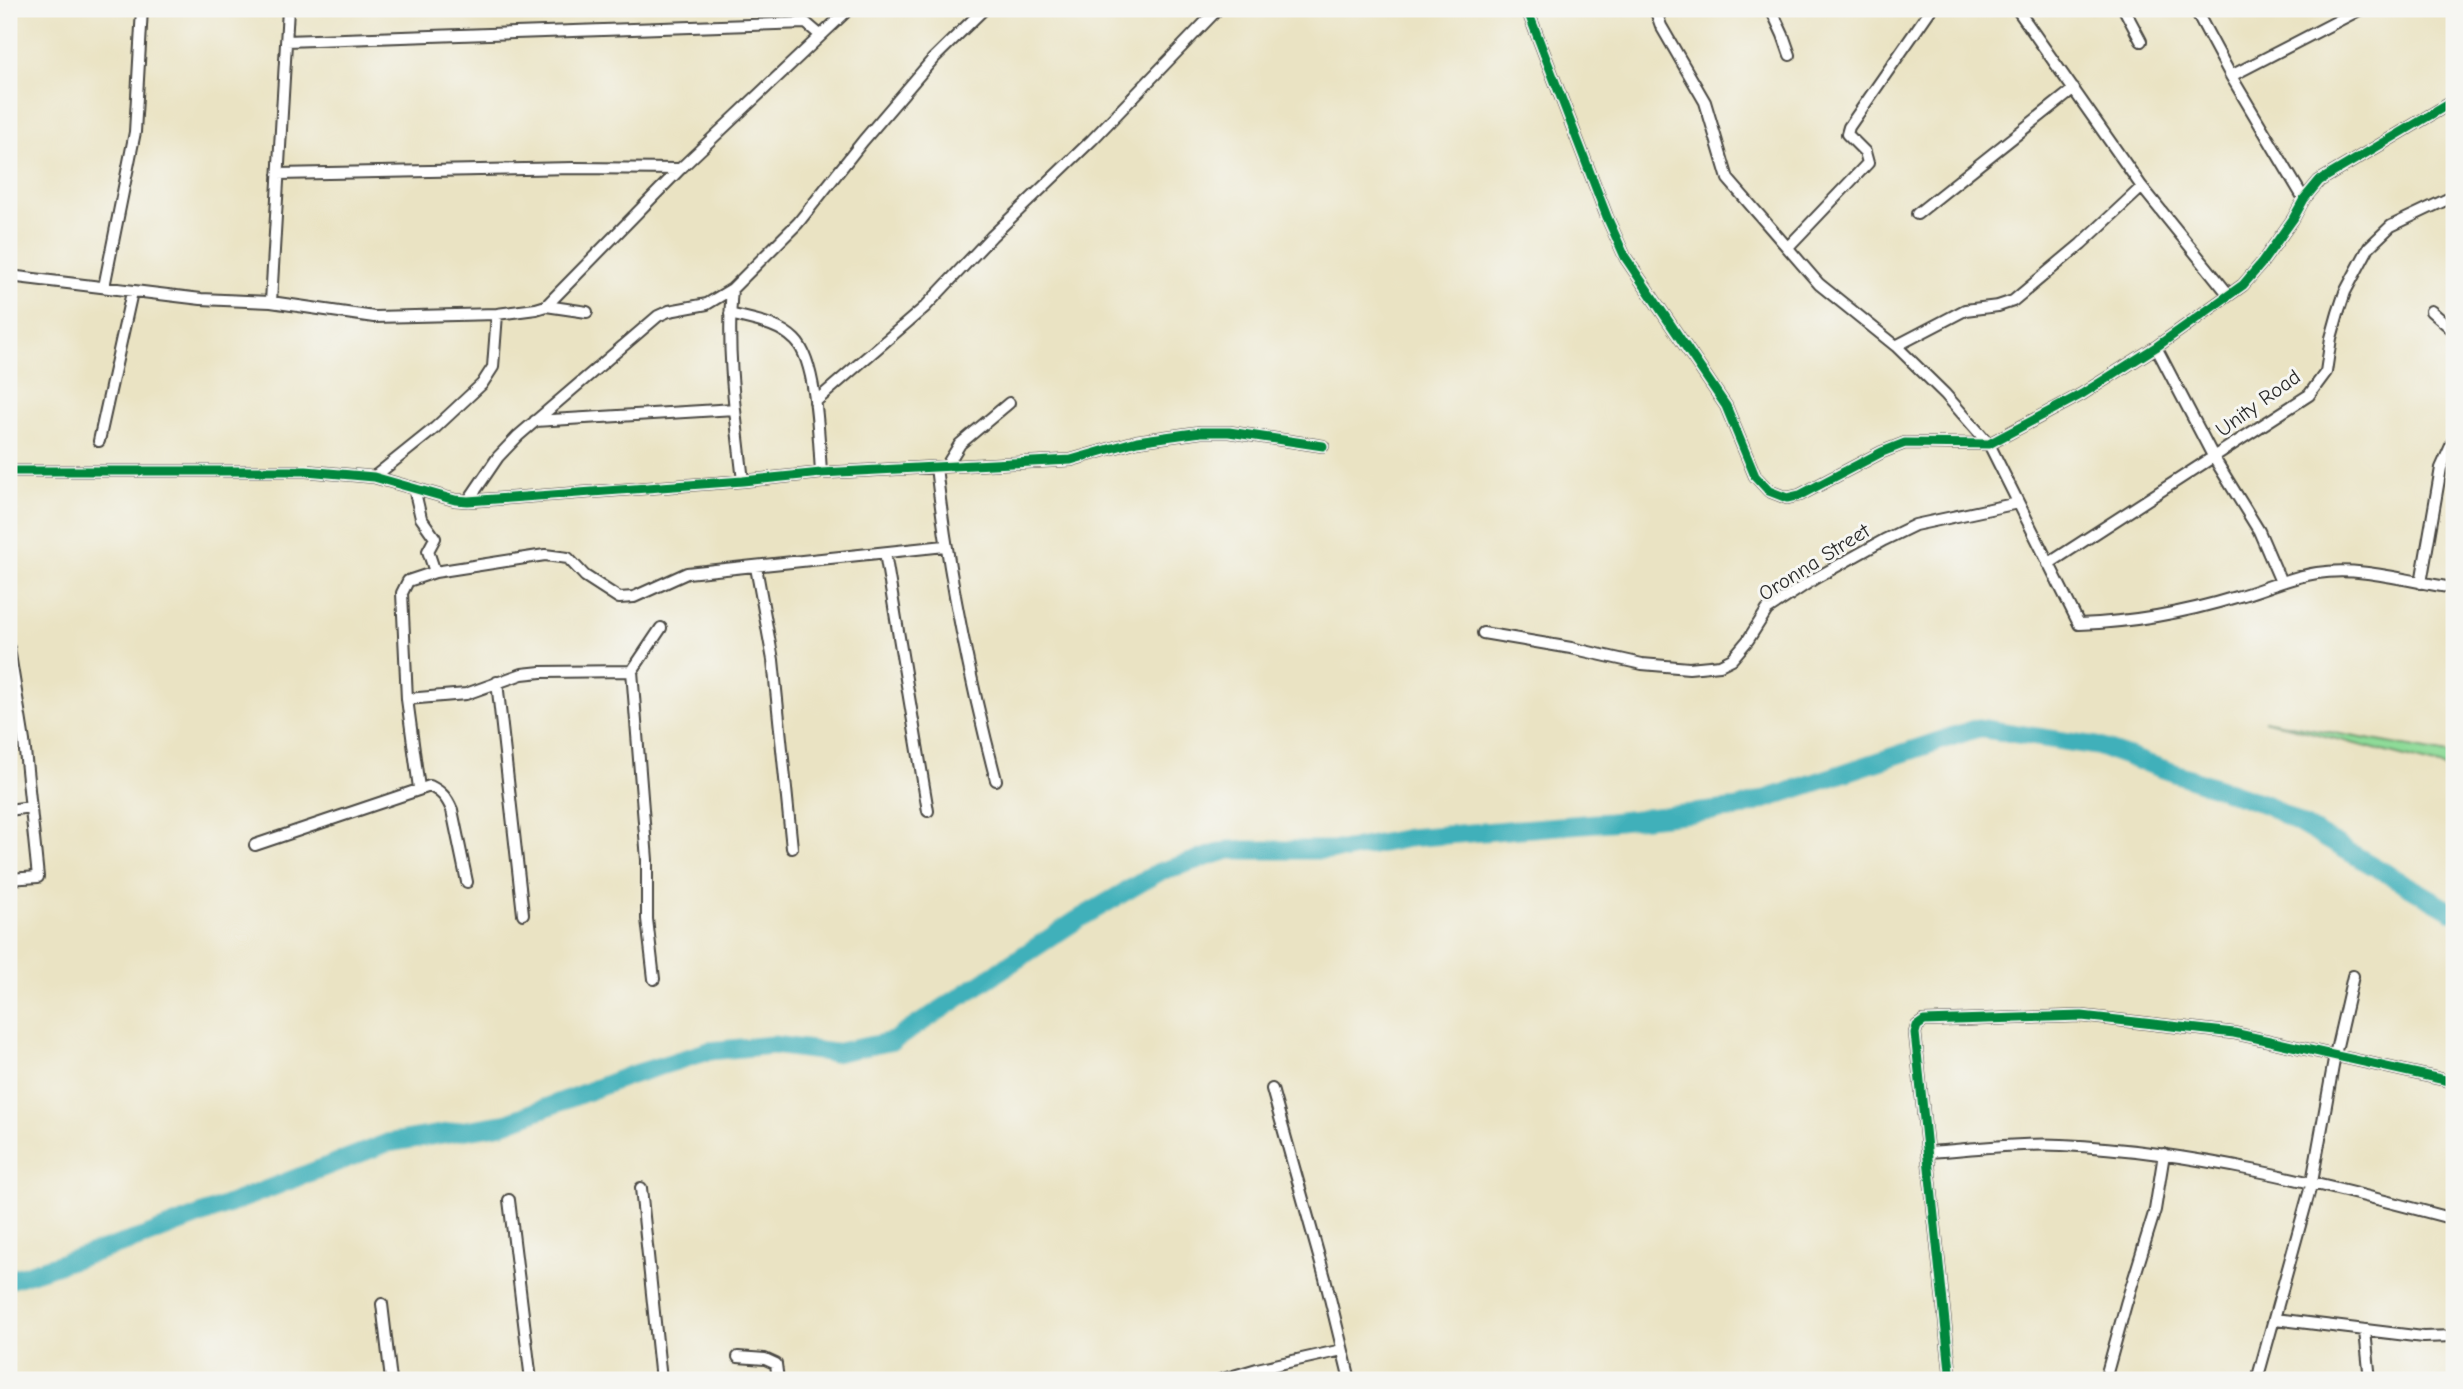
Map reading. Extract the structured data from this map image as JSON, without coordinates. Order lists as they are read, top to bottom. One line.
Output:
{"streets":{"street":["Unity Road","Oronna Street"]}}
